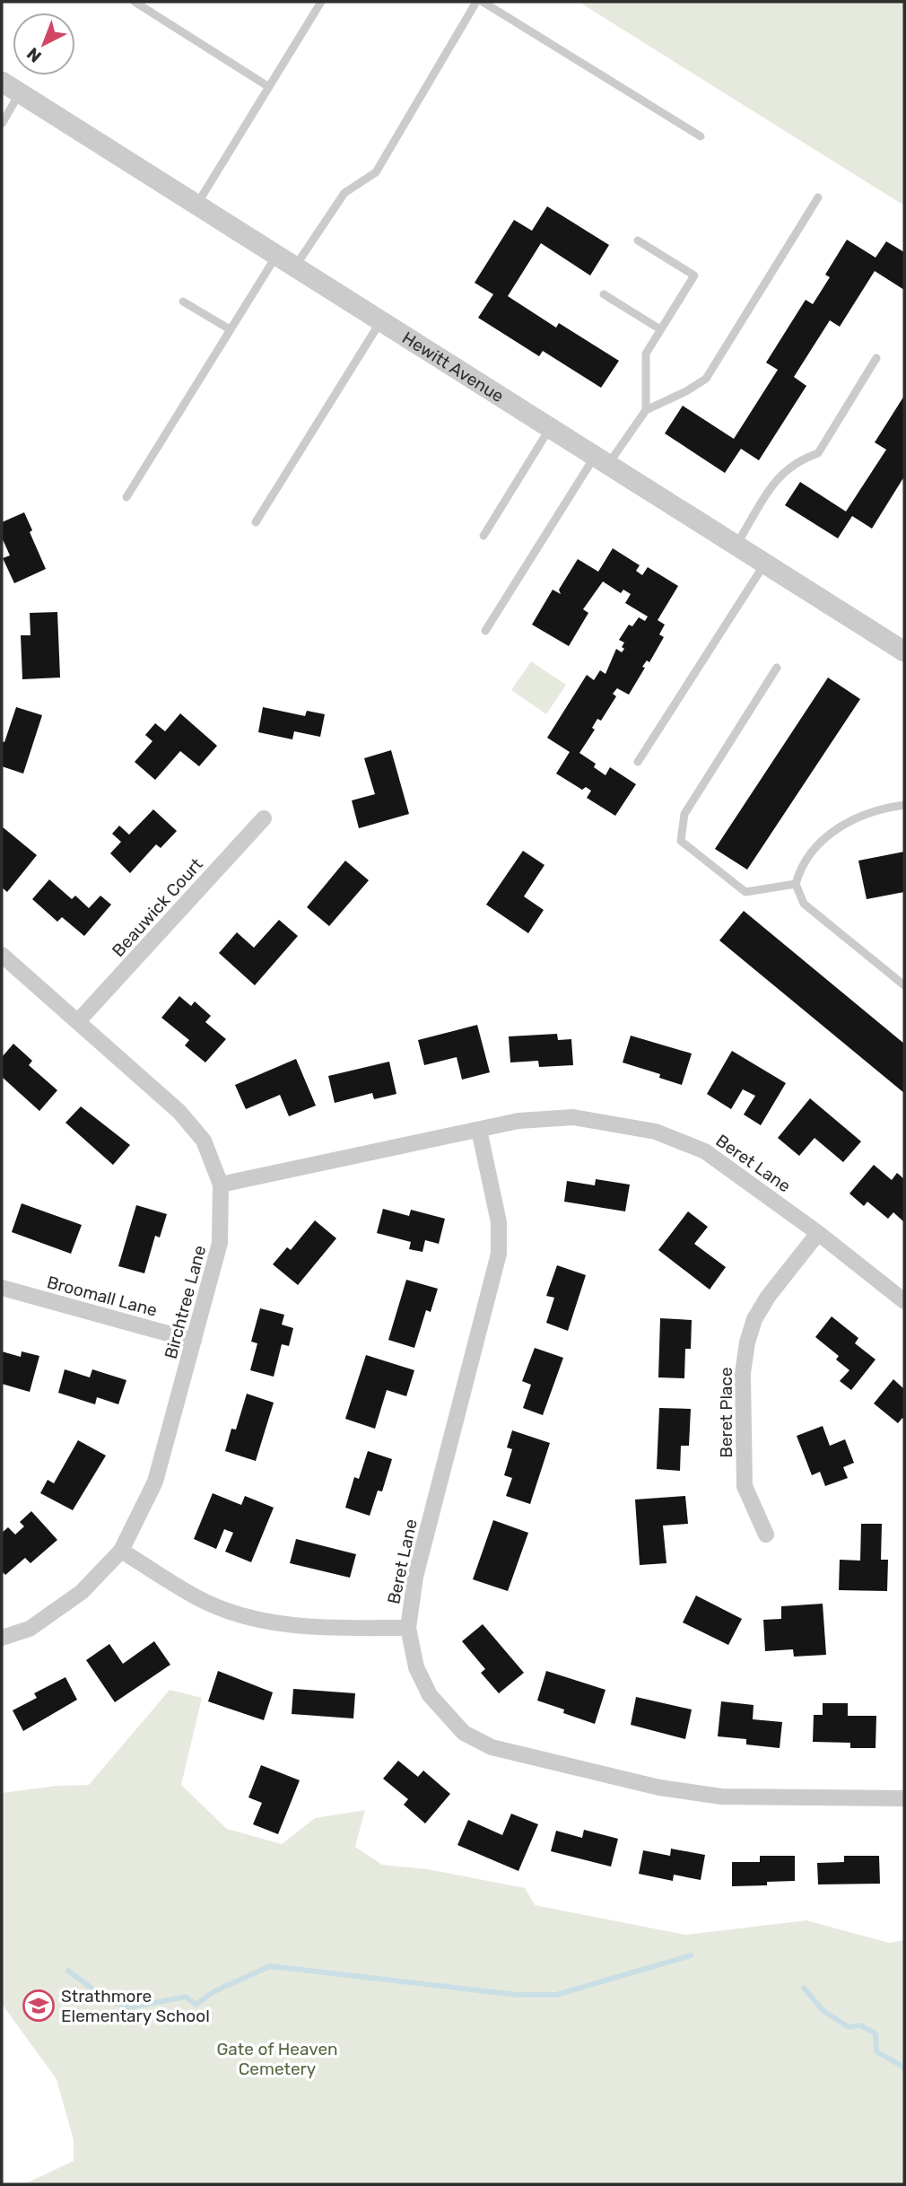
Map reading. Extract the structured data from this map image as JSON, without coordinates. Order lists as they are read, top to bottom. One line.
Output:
{"streets":{"street":["Hewitt Avenue","Beauwick Court","Beret Lane","Broomall Lane","Birchtree Lane","Beret Place"]},"crossings":[["Beauwick Court","Birchtree Lane"],["Beret Lane","Birchtree Lane"],["Beret Lane","Beret Place"],["Broomall Lane","Birchtree Lane"]],"parks":["Gate of Heaven Cemetery"],"places":{"school or university":["Strathmore Elementary School"]},"north":"bottom left"}
